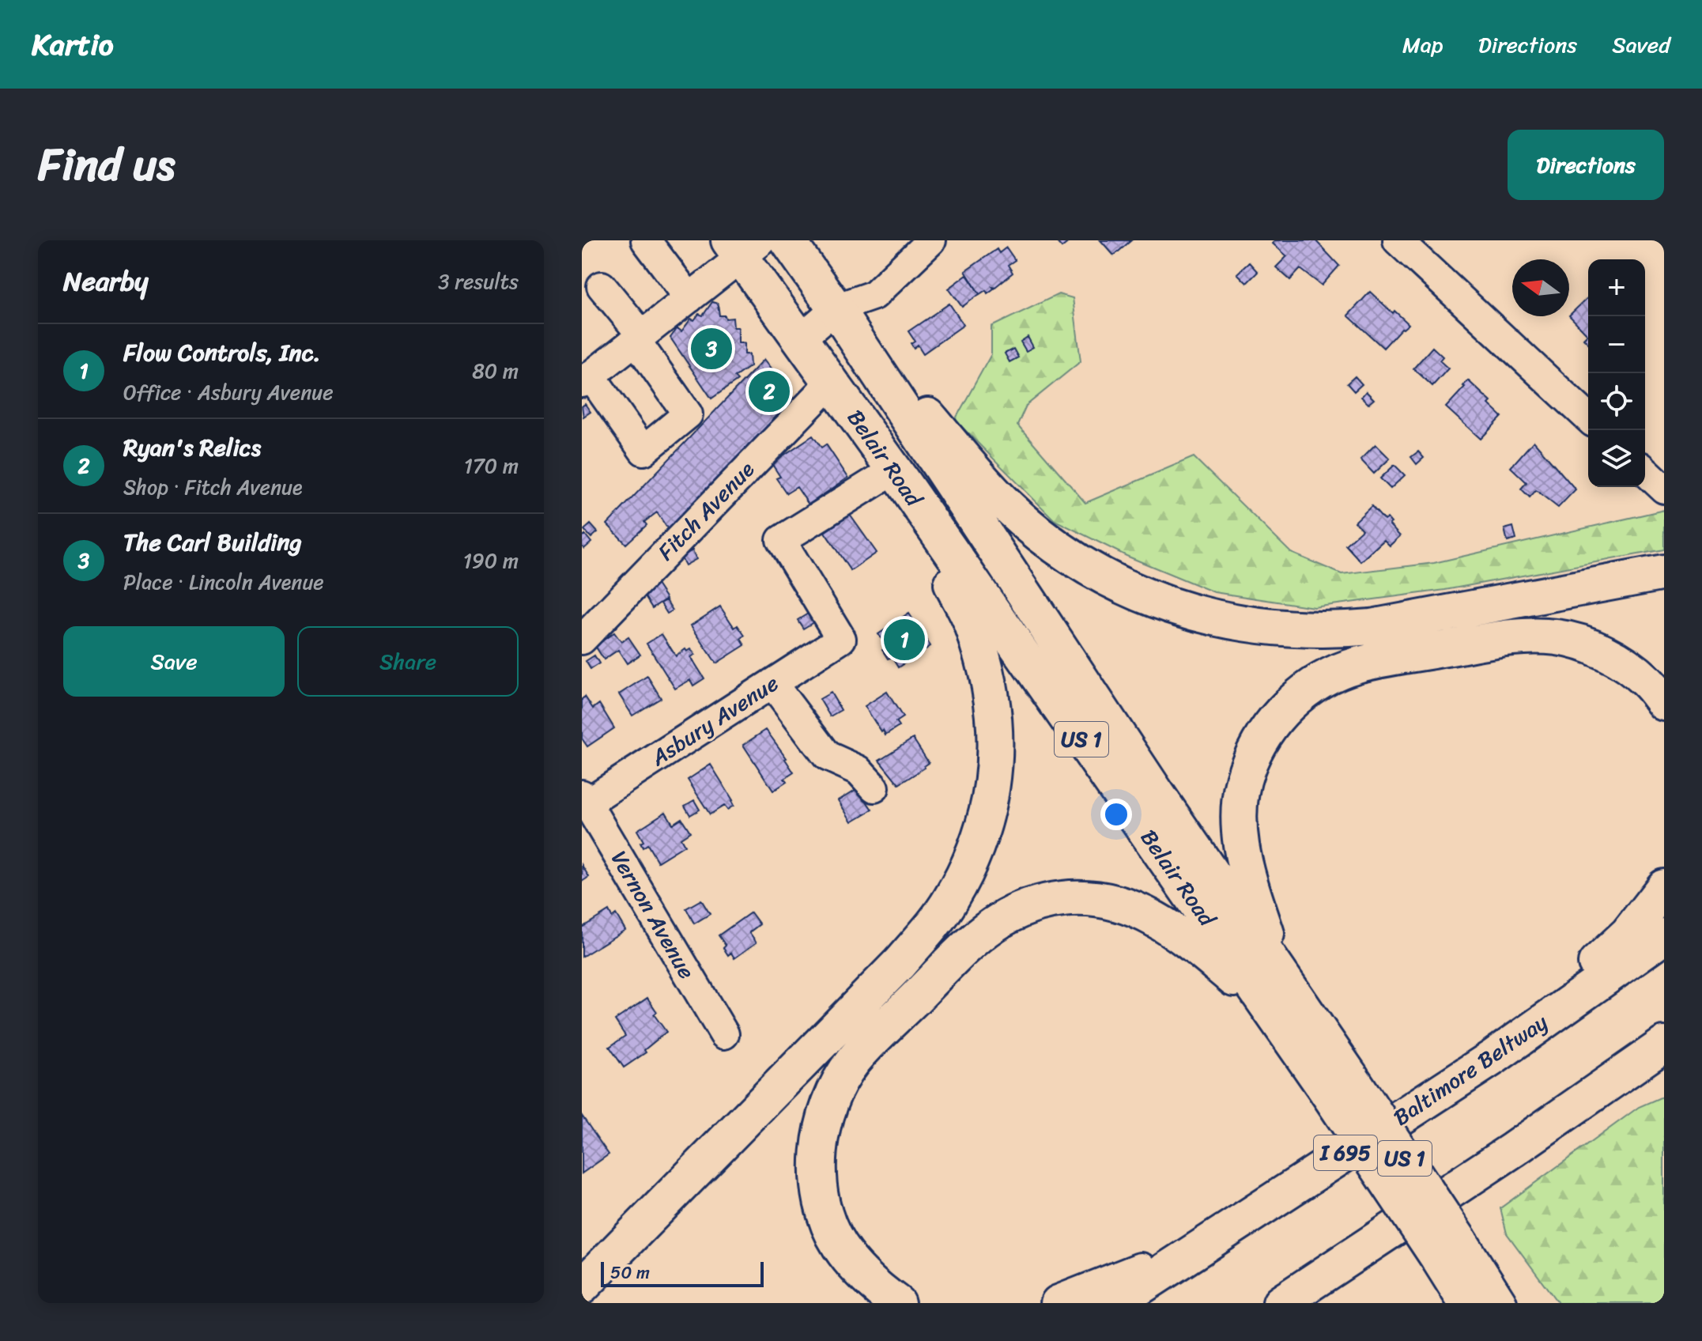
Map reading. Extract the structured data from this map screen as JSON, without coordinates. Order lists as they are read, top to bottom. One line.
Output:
{"streets":{"highway":["Belair Road","US 1","Baltimore Beltway","I 695"],"street":["Fitch Avenue","Asbury Avenue","Vernon Avenue"]},"crossings":[["Belair Road","Fitch Avenue"],["Belair Road","Asbury Avenue"],["Asbury Avenue","Vernon Avenue"]],"scale_bar":"50 m","north":"left","page":{"header":"Kartio","nav":["Map","Directions","Saved"],"title":"Find us","buttons":["Directions",["Save","Share"]],"heading":["Nearby","3 results"],"map_buttons":["+","−"],"list":[{"mark":"1","name":"Flow Controls, Inc.","note":"Office · Asbury Avenue","value":"80 m"},{"mark":"2","name":"Ryan's Relics","note":"Shop · Fitch Avenue","value":"170 m"},{"mark":"3","name":"The Carl Building","note":"Place · Lincoln Avenue","value":"190 m"}],"pins":["3","2","1"],"scale":"50 m"}}
